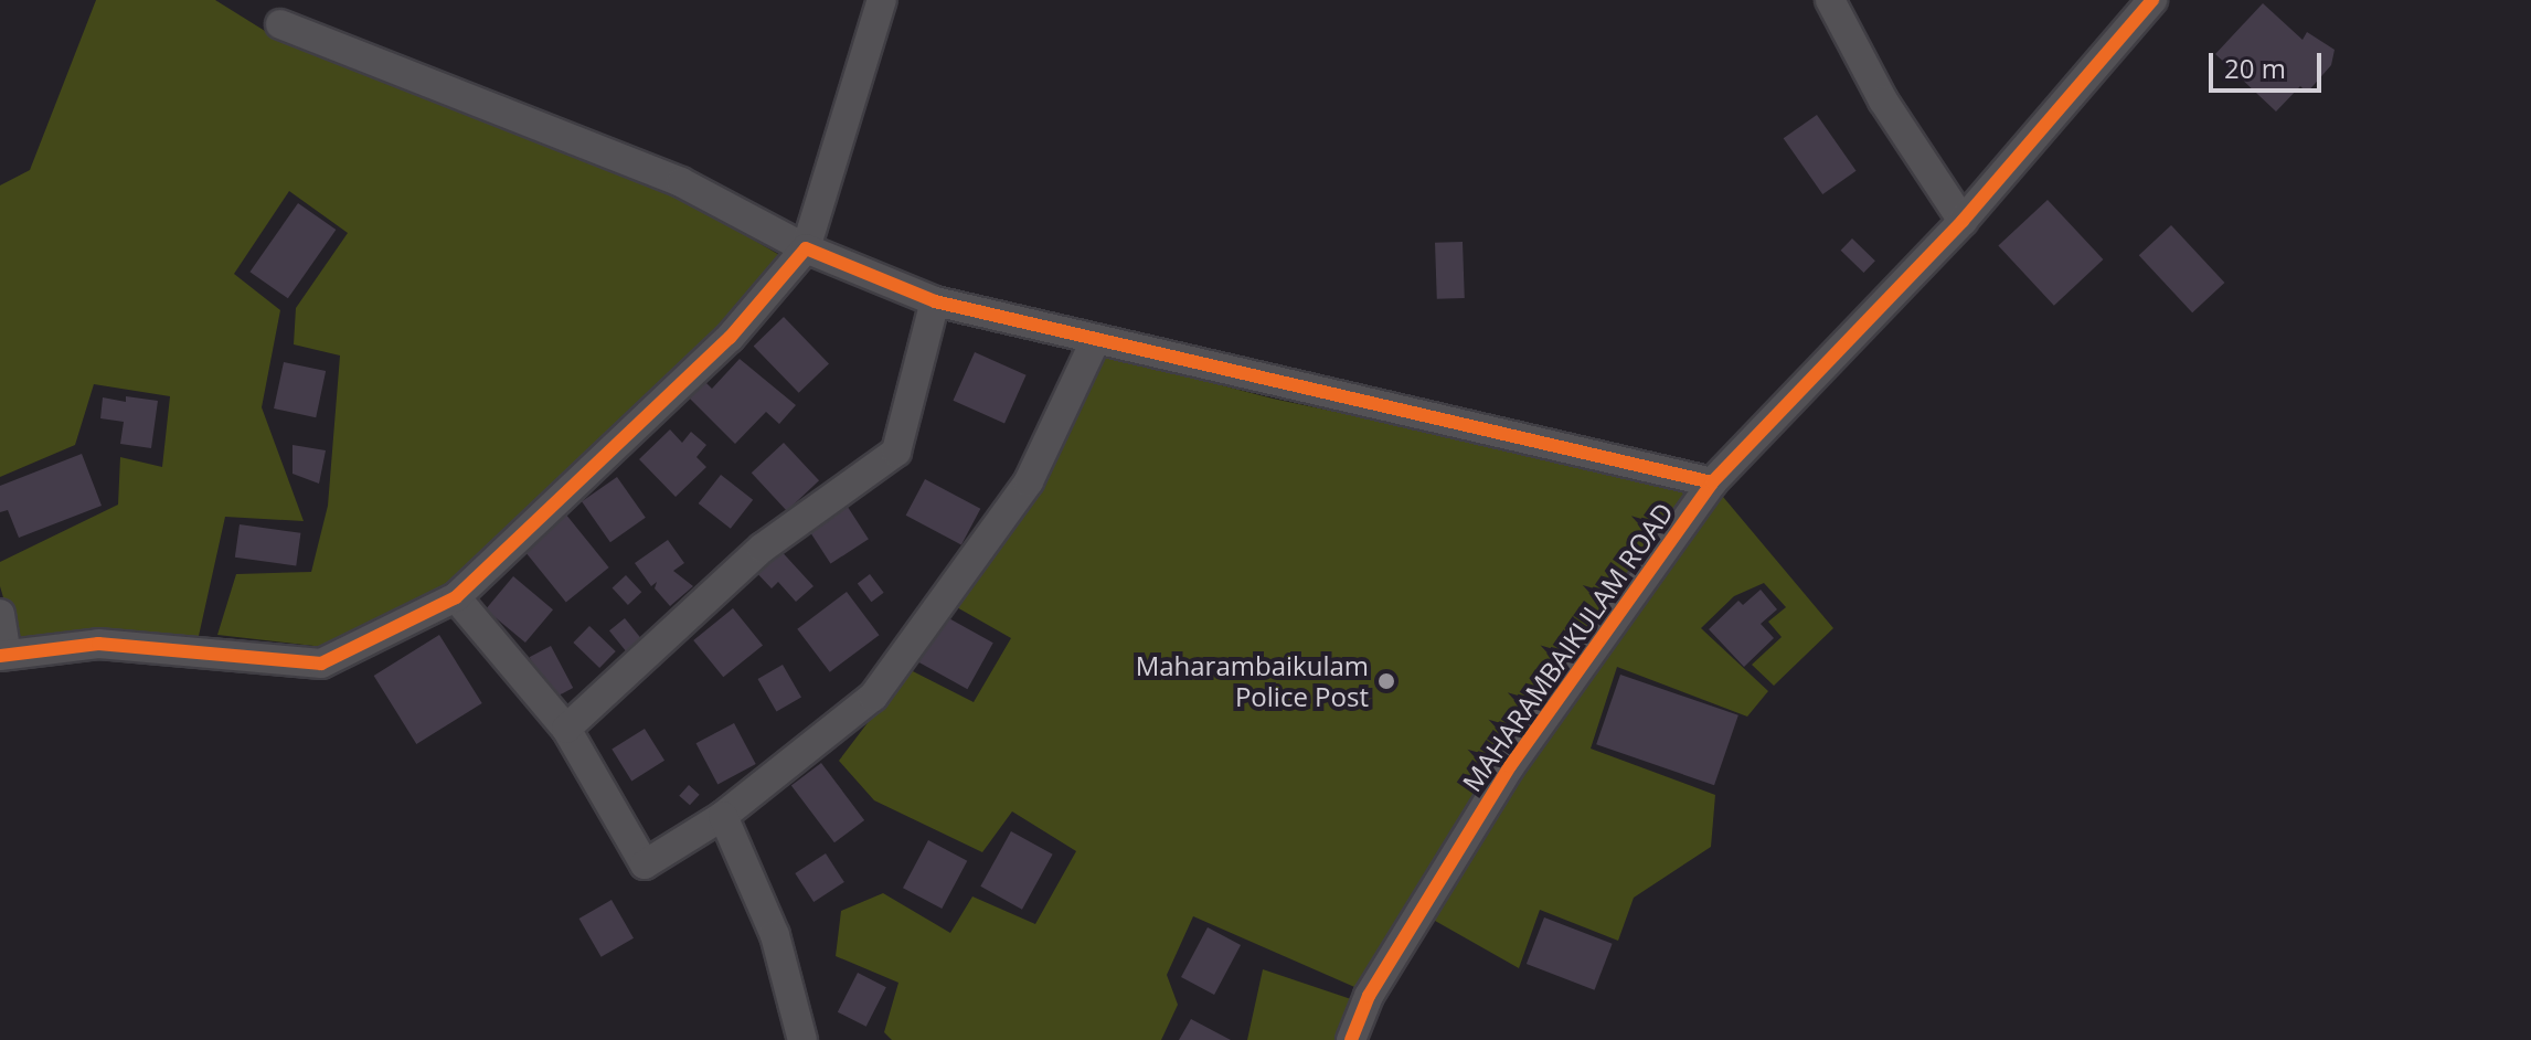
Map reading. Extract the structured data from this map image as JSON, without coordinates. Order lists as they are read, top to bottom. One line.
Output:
{"streets":{"street":["MAHARAMBAIKULAM ROAD"]},"places":["Maharambaikulam Police Post"],"scale_bar":"20 m"}
